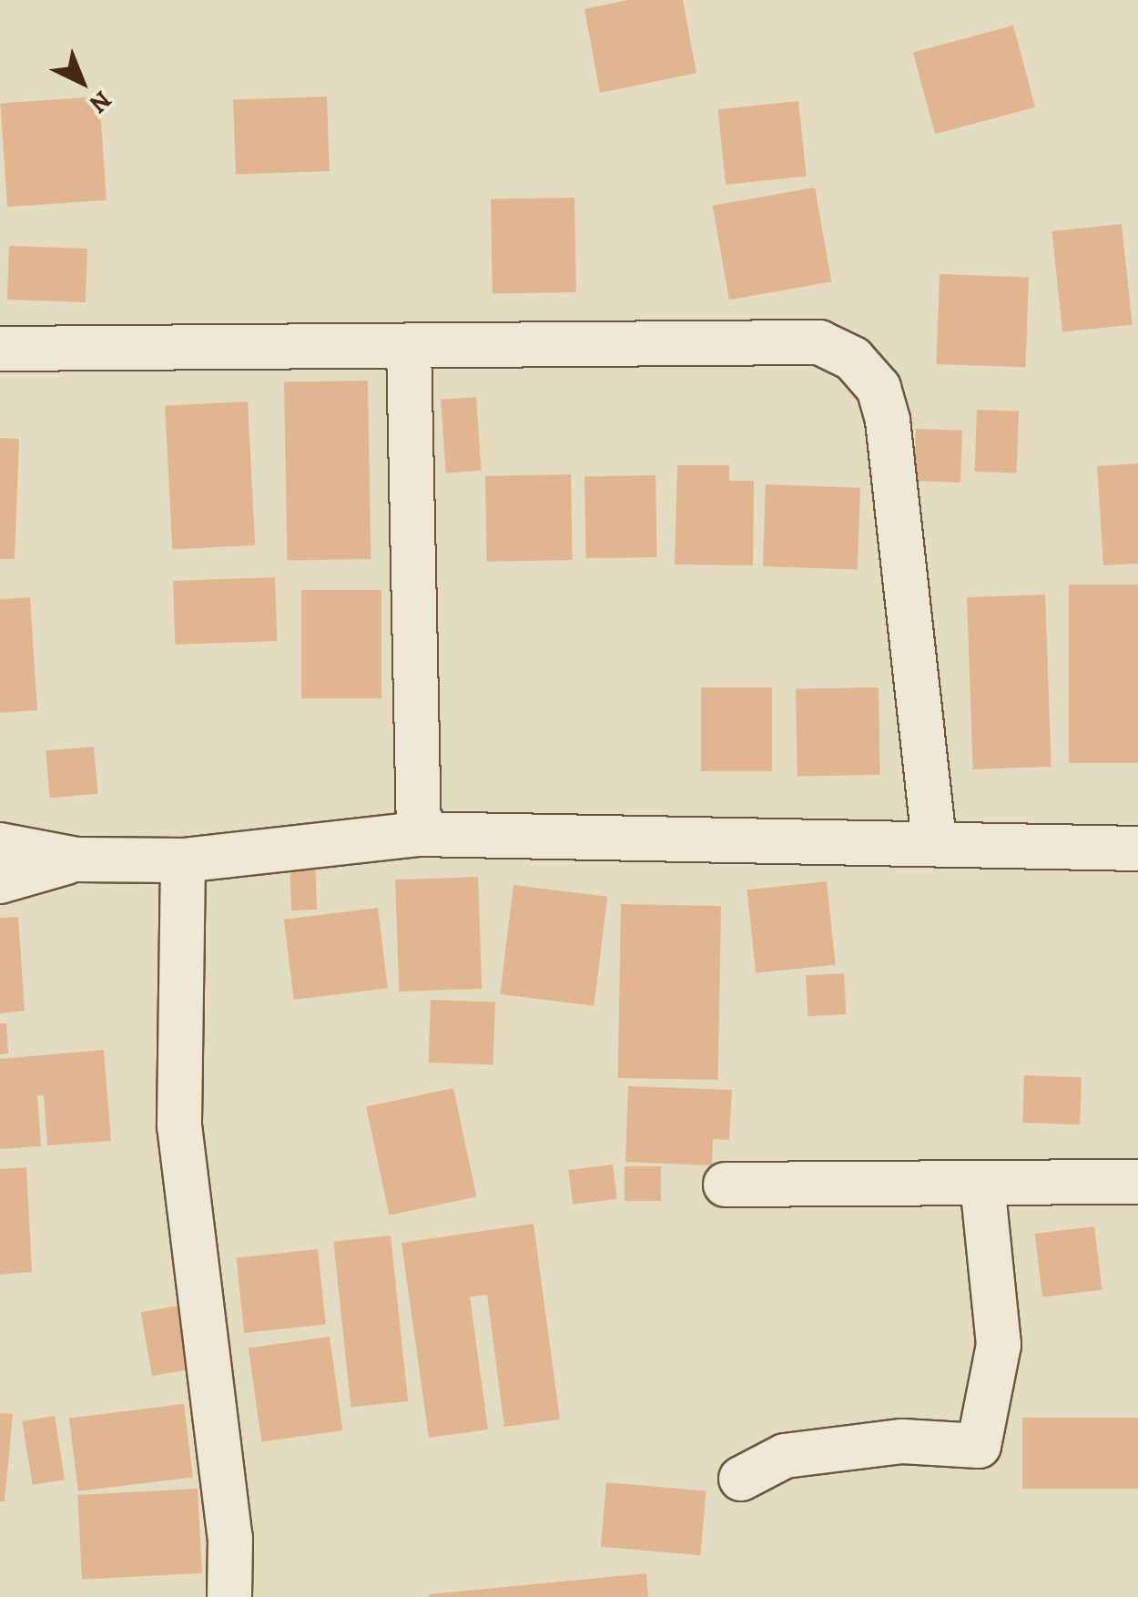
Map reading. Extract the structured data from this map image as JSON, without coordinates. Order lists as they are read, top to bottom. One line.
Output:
{"north":"bottom right"}
